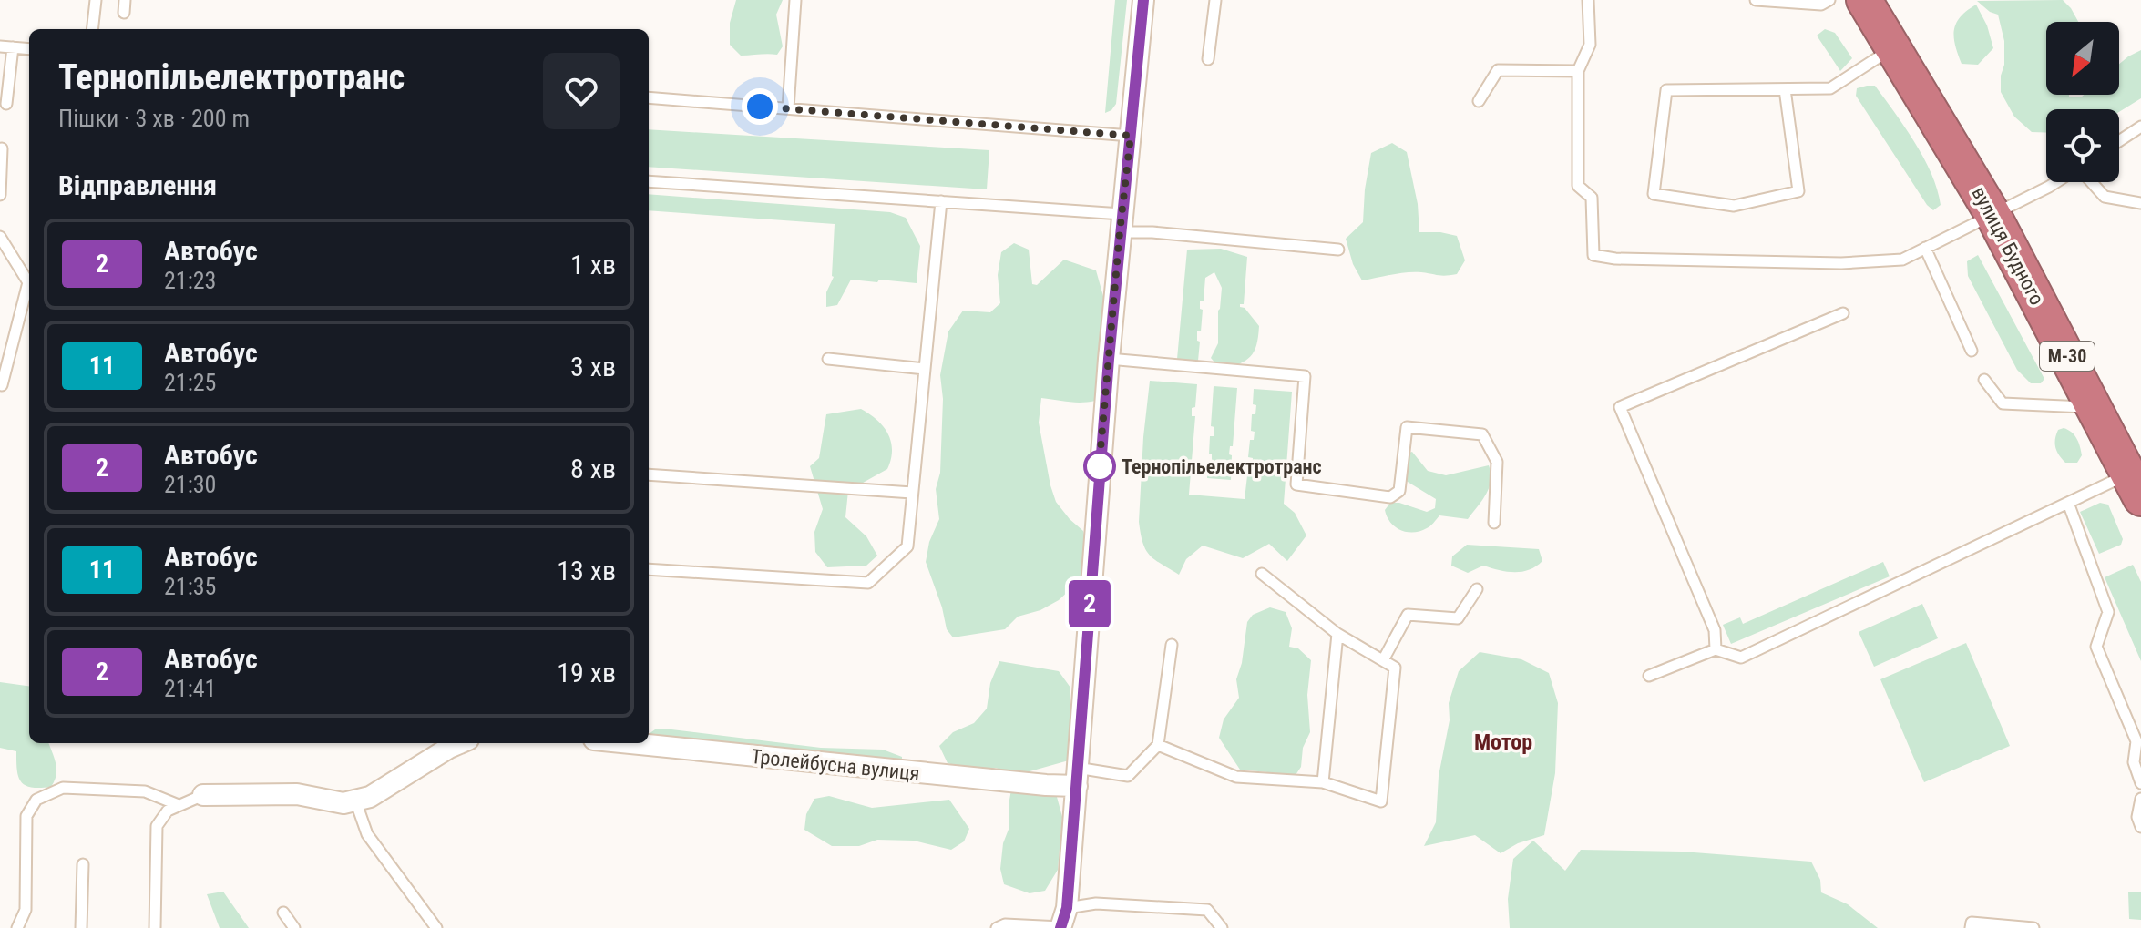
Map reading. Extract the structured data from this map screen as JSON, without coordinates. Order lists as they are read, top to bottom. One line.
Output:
{"streets":{"highway":["вулиця Будного","М-30"],"street":["Тролейбусна вулиця"]},"districts":["Мотор"],"places":["Тернопільелектротранс"],"lines":["bus line 2"],"north":"bottom left","page":{"on_map":"2","heading":[["Тернопільелектротранс","Пішки · 3 хв · 200 m"],"Відправлення"],"list":[{"mark":"2","name":"Автобус","note":"21:23","value":"1 хв"},{"mark":"11","name":"Автобус","note":"21:25","value":"3 хв"},{"mark":"2","name":"Автобус","note":"21:30","value":"8 хв"},{"mark":"11","name":"Автобус","note":"21:35","value":"13 хв"},{"mark":"2","name":"Автобус","note":"21:41","value":"19 хв"}]}}
